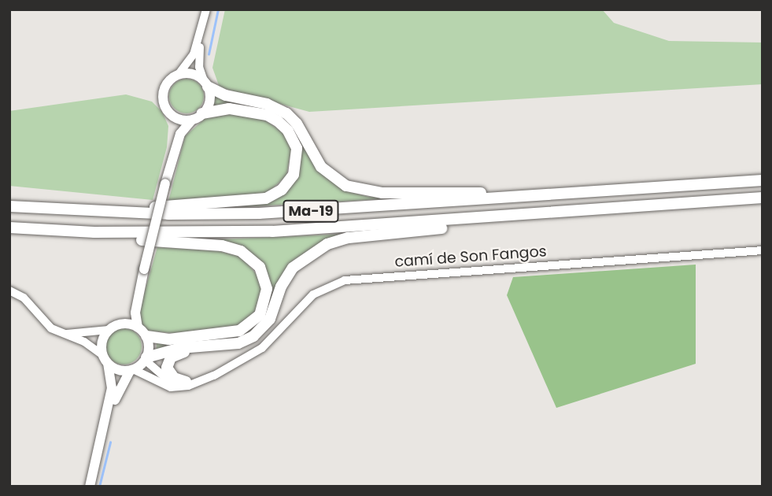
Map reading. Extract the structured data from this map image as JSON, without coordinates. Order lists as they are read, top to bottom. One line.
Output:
{"streets":{"highway":["Ma-19"],"street":["camí de Son Fangos"]}}
